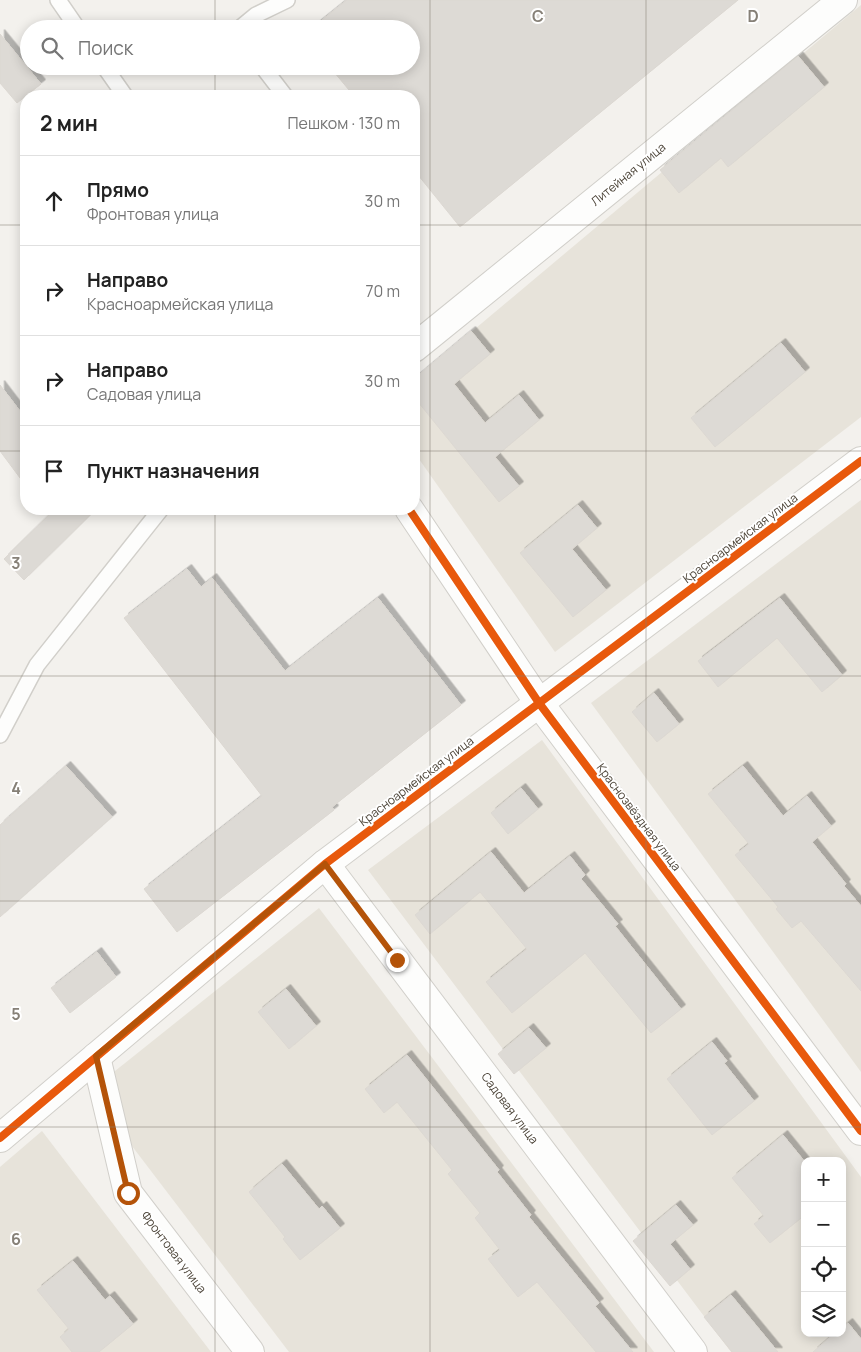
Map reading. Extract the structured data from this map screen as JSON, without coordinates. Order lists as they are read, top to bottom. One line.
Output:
{"streets":{"street":["Литейная улица","Красноармейская улица","Краснозвёздная улица","Садовая улица","Фронтовая улица"]},"crossings":[["Красноармейская улица","Краснозвёздная улица"],["Красноармейская улица","Садовая улица"],["Красноармейская улица","Фронтовая улица"]],"page":{"search":"Поиск","heading":["2 мин","Пешком · 130 m"],"list":[["Прямо","Фронтовая улица","30 m"],["Направо","Красноармейская улица","70 m"],["Направо","Садовая улица","30 m"],"Пункт назначения"],"map_buttons":["+","−"]},"grid":{"columns":["C","D"],"rows":["3","4","5","6"]}}
